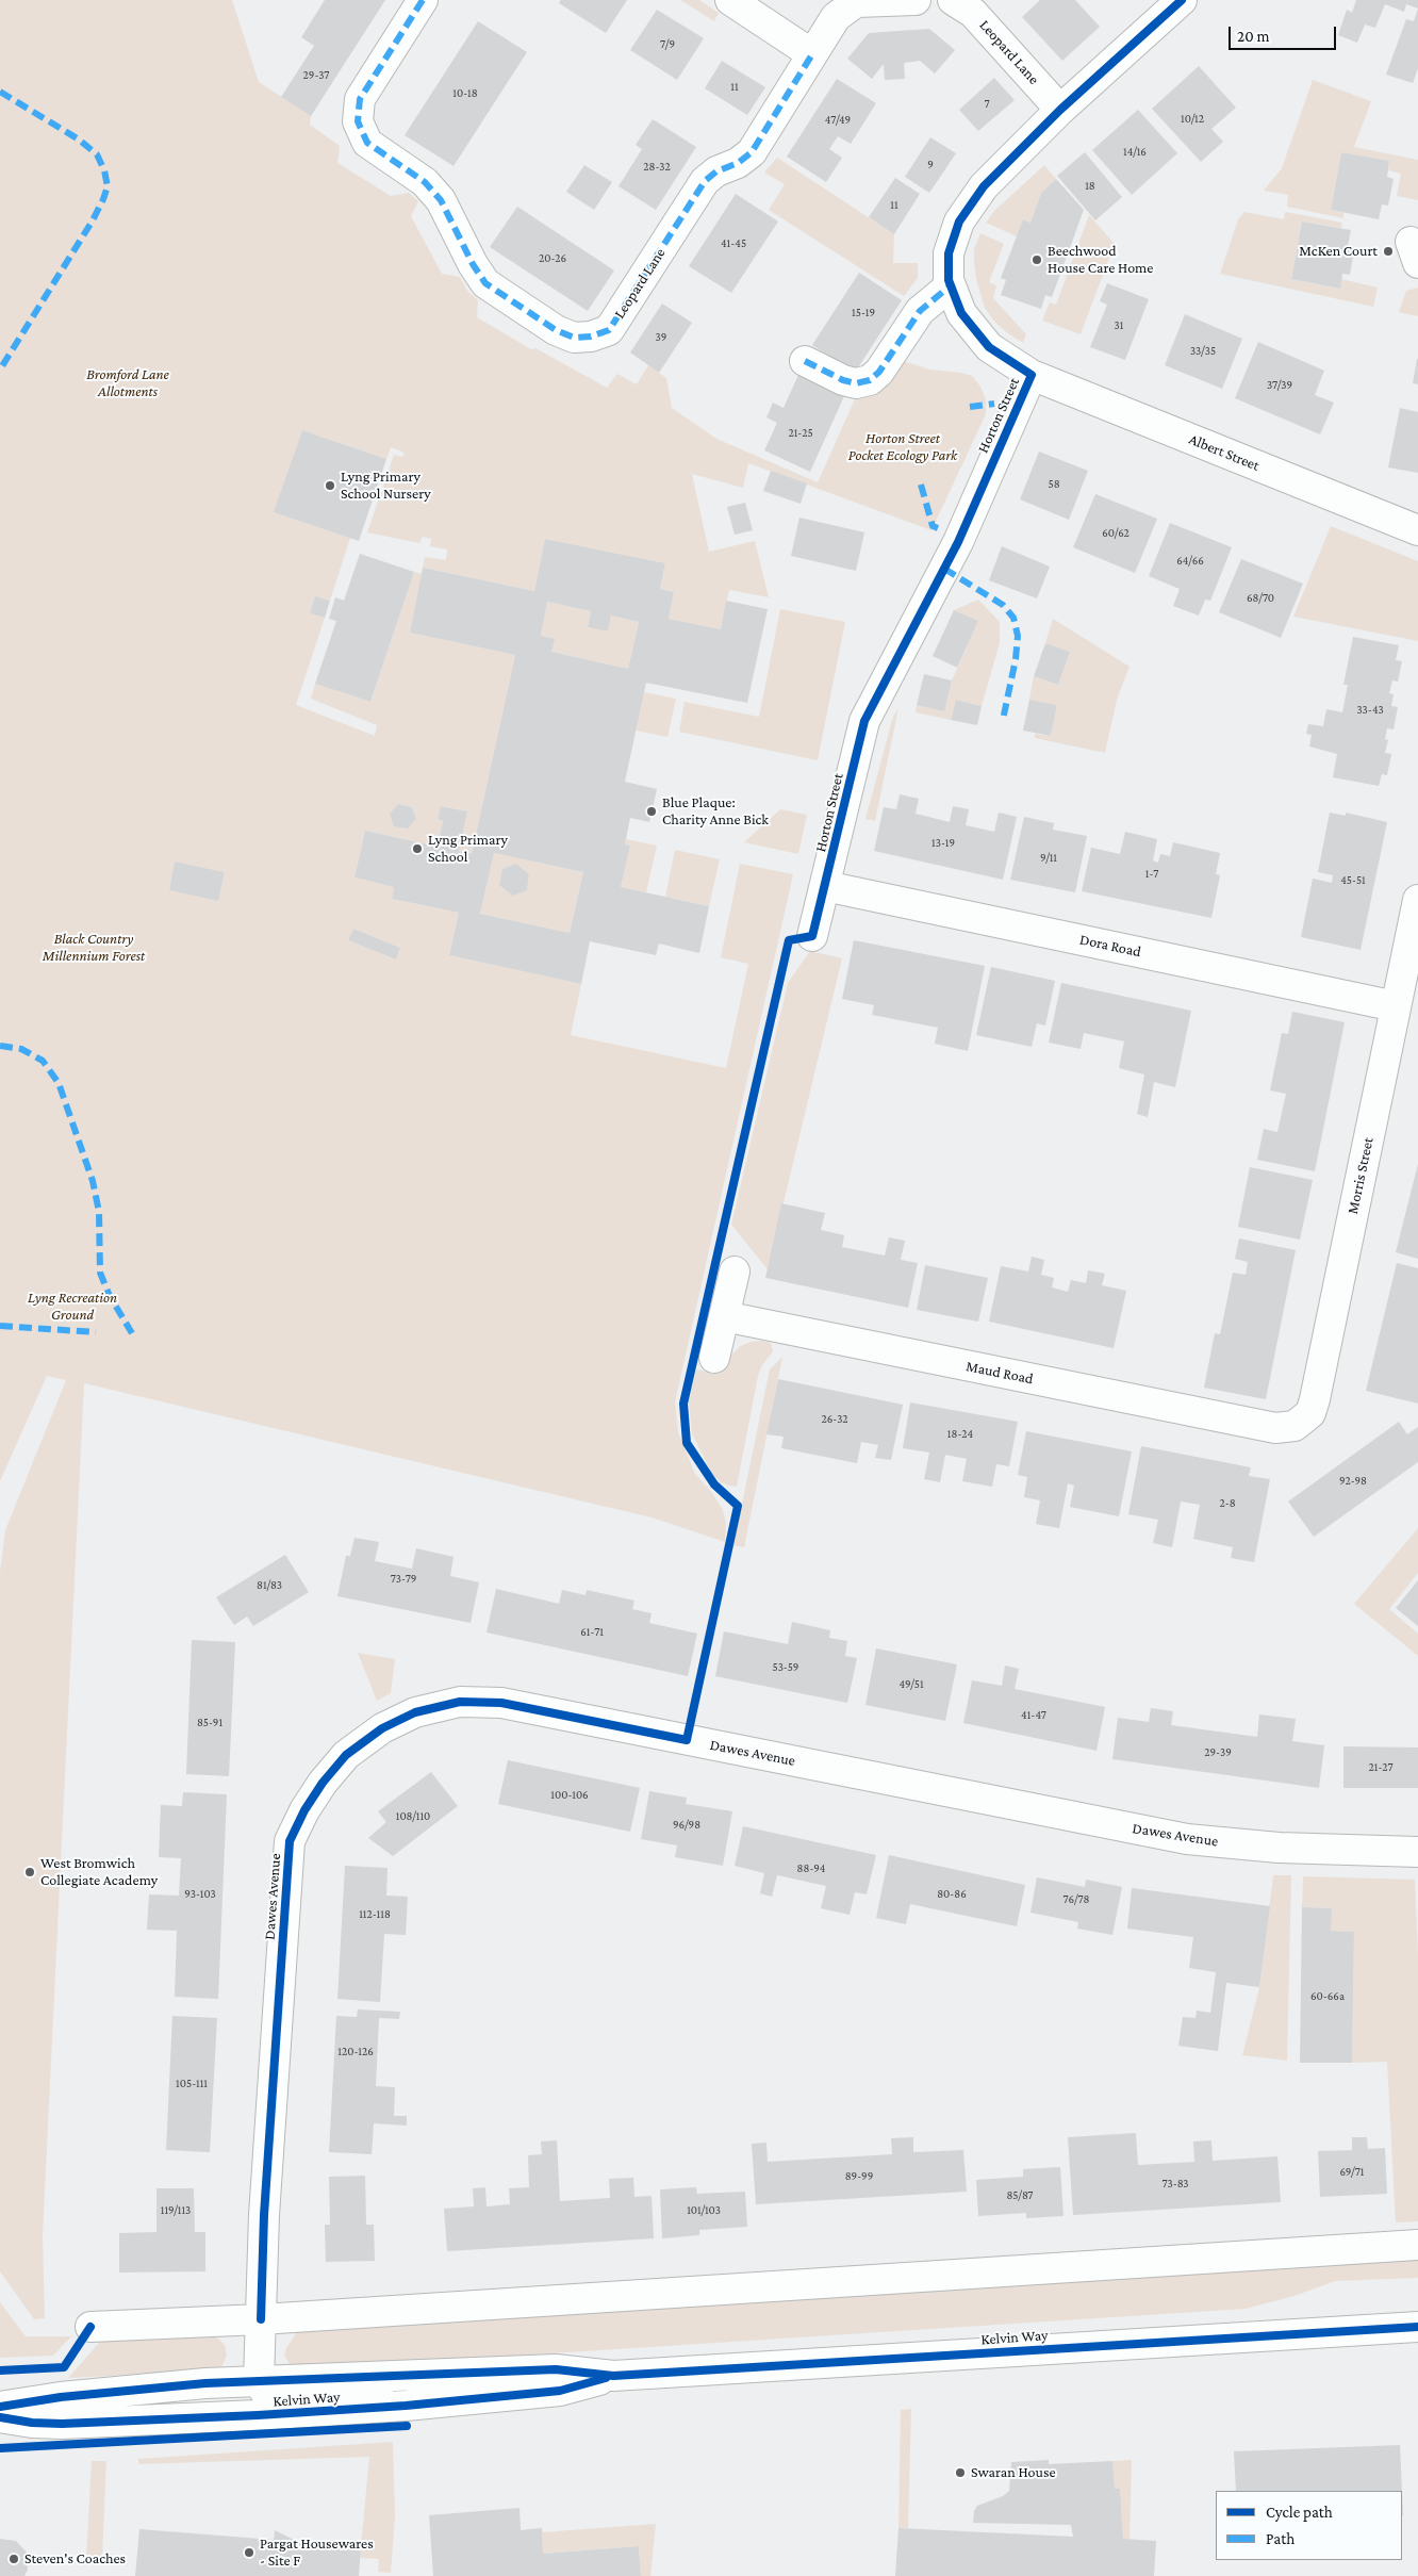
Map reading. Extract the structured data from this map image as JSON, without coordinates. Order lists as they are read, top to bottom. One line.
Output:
{"streets":{"street":["Leopard Lane","Horton Street","Albert Street","Dora Road","Morris Street","Maud Road","Dawes Avenue","Kelvin Way"]},"crossings":[["Leopard Lane","Horton Street"],["Horton Street","Albert Street"],["Horton Street","Dora Road"],["Dora Road","Morris Street"],["Morris Street","Maud Road"],["Dawes Avenue","Kelvin Way"]],"parks":["Bromford Lane Allotments","Horton Street Pocket Ecology Park","Black Country Millennium Forest","Lyng Recreation Ground"],"places":["McKen Court","Beechwood House Care Home","Lyng Primary School Nursery","Blue Plaque: Charity Anne Bick","Lyng Primary School","West Bromwich Collegiate Academy","Swaran House","Pargat Housewares - Site F","Steven's Coaches"],"house_numbers":["7/9","29-37","11","10-18","7","10/12","47/49","14/16","9","28-32","18","11","41-45","20-26","15-19","31","39","33/35","37/39","21-25","58","60/62","64/66","68/70","33-43","13-19","9/11","1-7","45-51","26-32","18-24","92-98","2-8","73-79","81/83","61-71","53-59","49/51","41-47","85-91","29-39","21-27","100-106","108/110","96/98","88-94","93-103","80-86","76/78","112-118","60-66a","120-126","105-111","69/71","89-99","73-83","85/87","119/113","101/103"],"legend":["Cycle path","Path"],"scale_bar":"20 m"}
